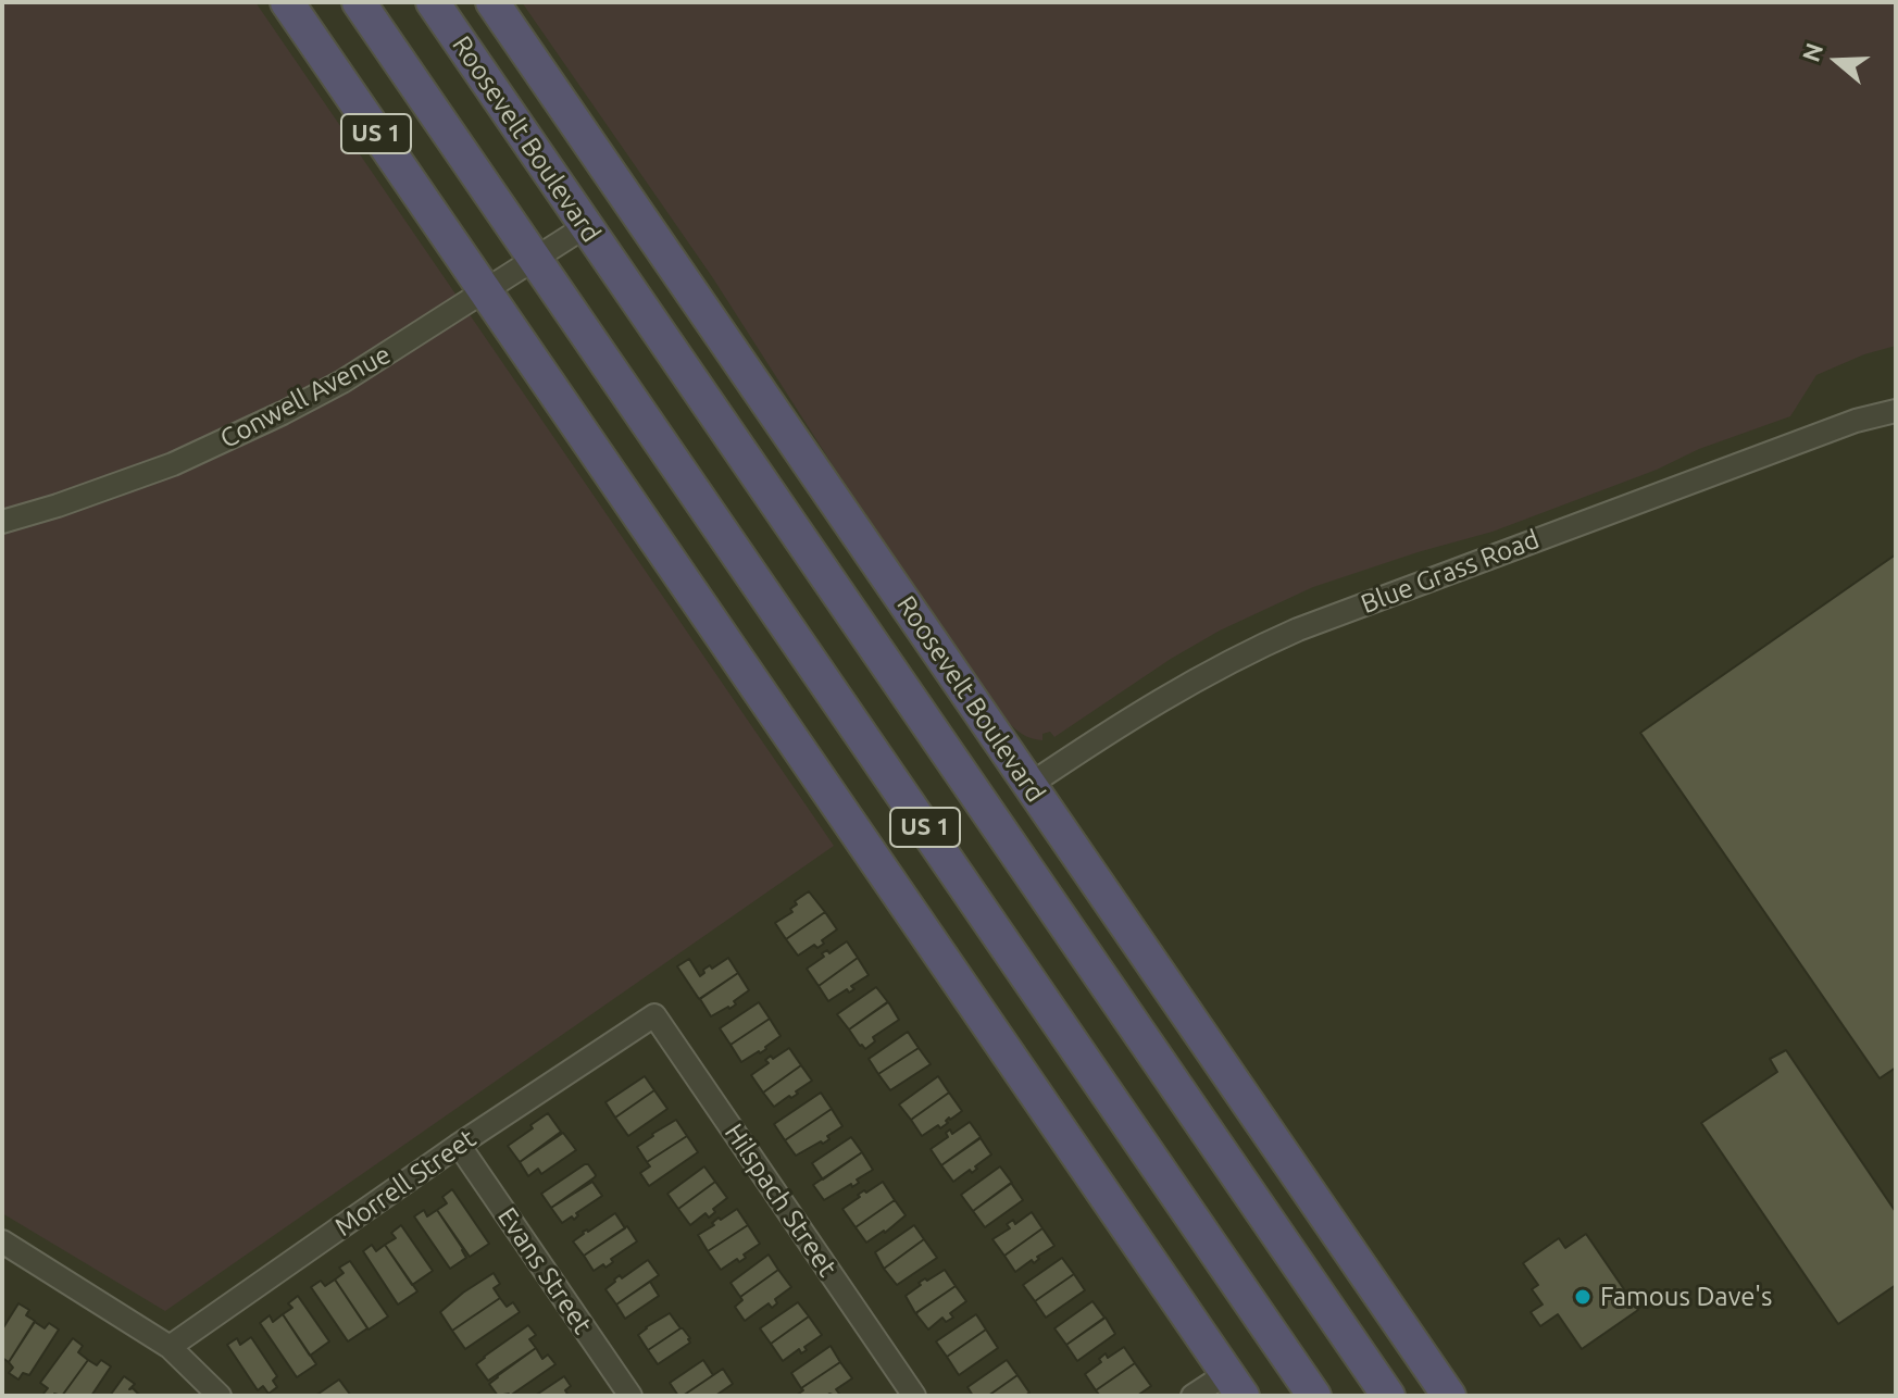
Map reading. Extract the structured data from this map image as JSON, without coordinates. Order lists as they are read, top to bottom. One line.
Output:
{"streets":{"highway":["US 1","Roosevelt Boulevard"],"street":["Conwell Avenue","Blue Grass Road","Morrell Street","Hilspach Street","Evans Street"]},"crossings":[["US 1","Conwell Avenue"],["Roosevelt Boulevard","Conwell Avenue"],["Roosevelt Boulevard","Blue Grass Road"],["Morrell Street","Hilspach Street"],["Morrell Street","Evans Street"]],"places":["Famous Dave's"],"north":"left"}
